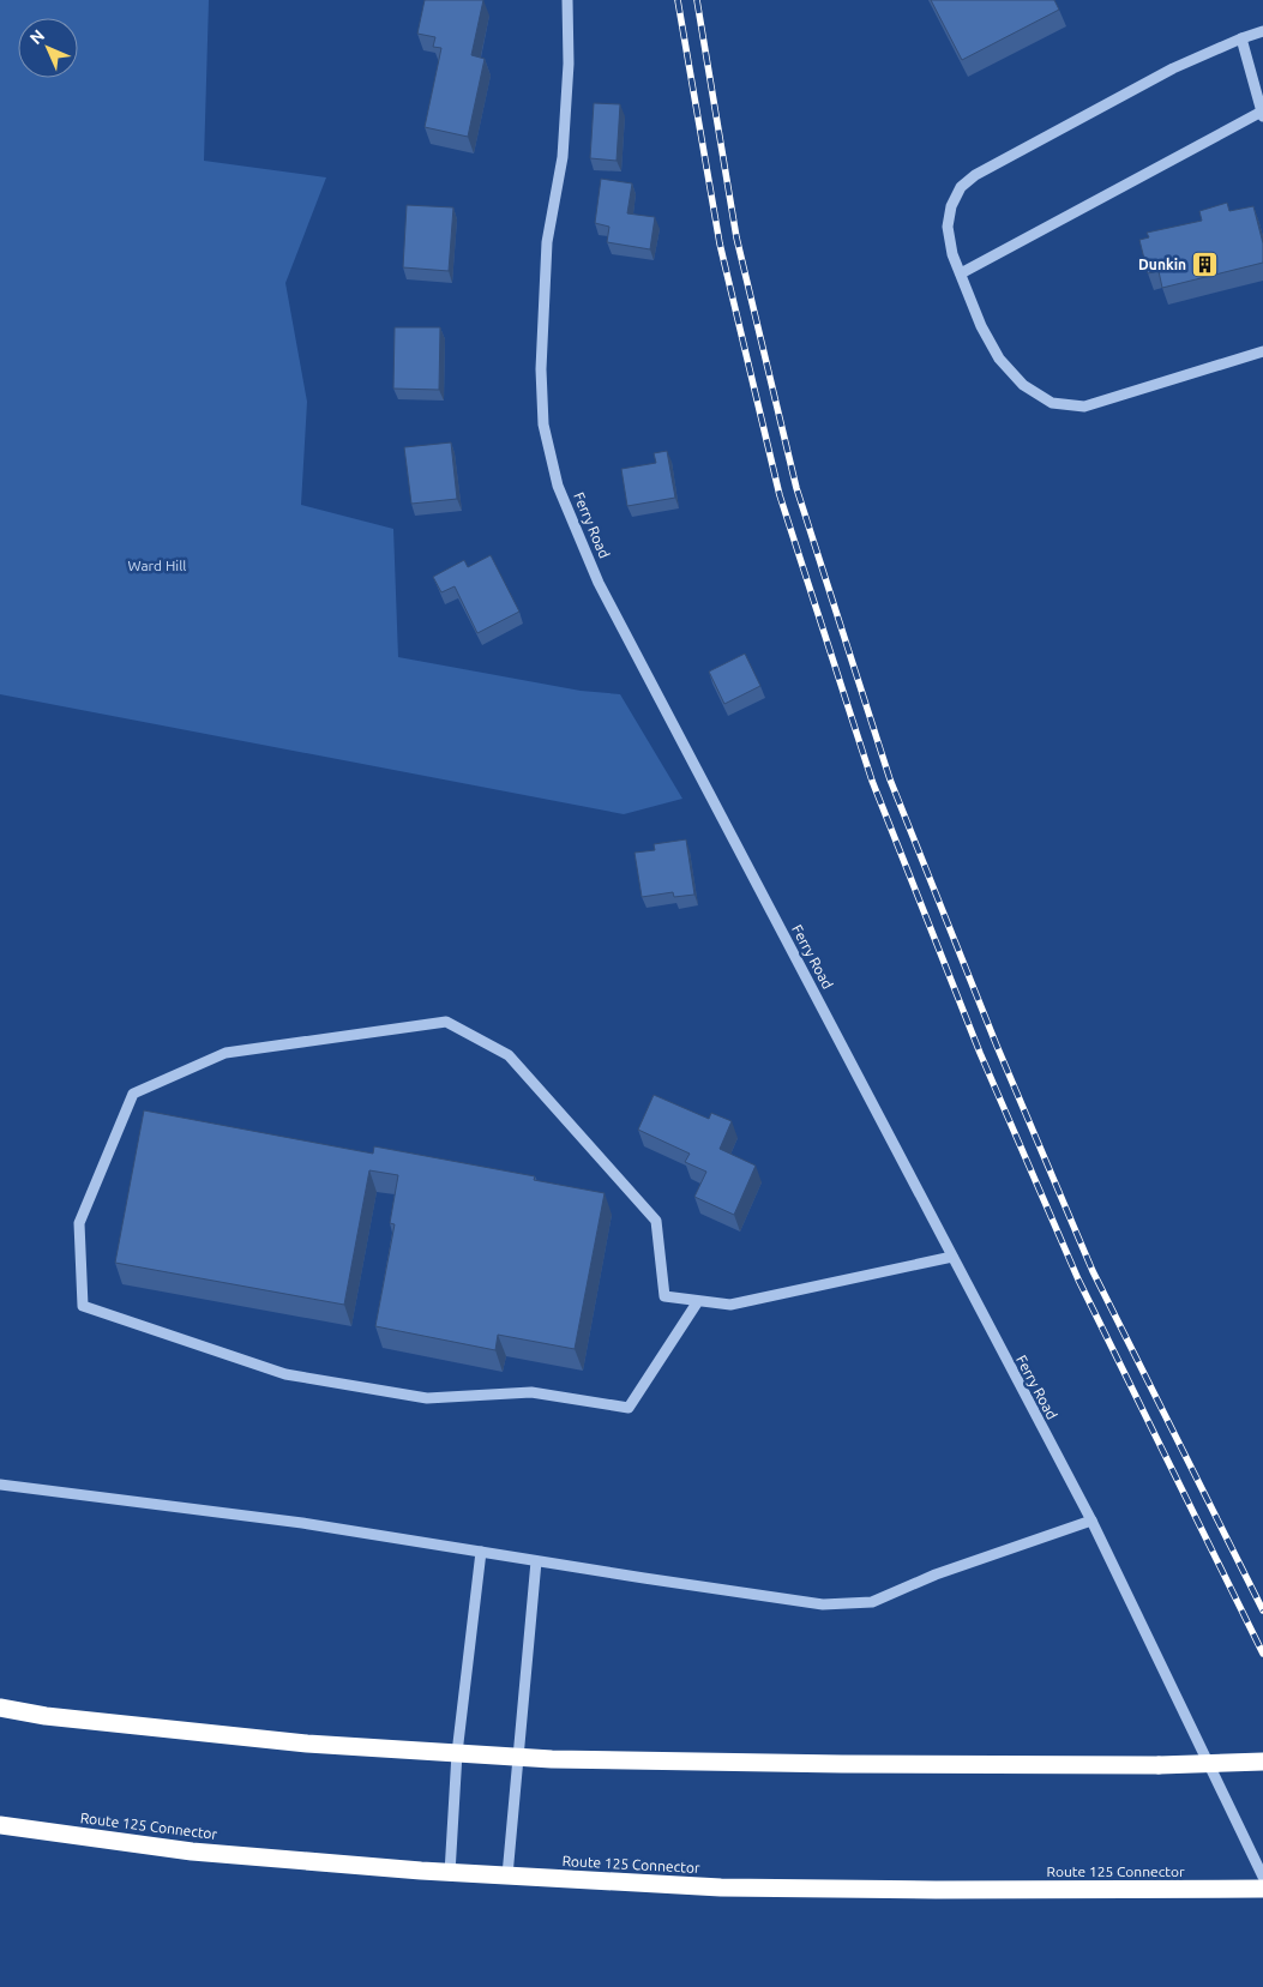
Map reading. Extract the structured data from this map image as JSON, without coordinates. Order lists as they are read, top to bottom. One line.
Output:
{"streets":{"highway":["Route 125 Connector"],"street":["Ferry Road"]},"parks":["Ward Hill"],"places":{"building":["Dunkin"]},"north":"top left"}
